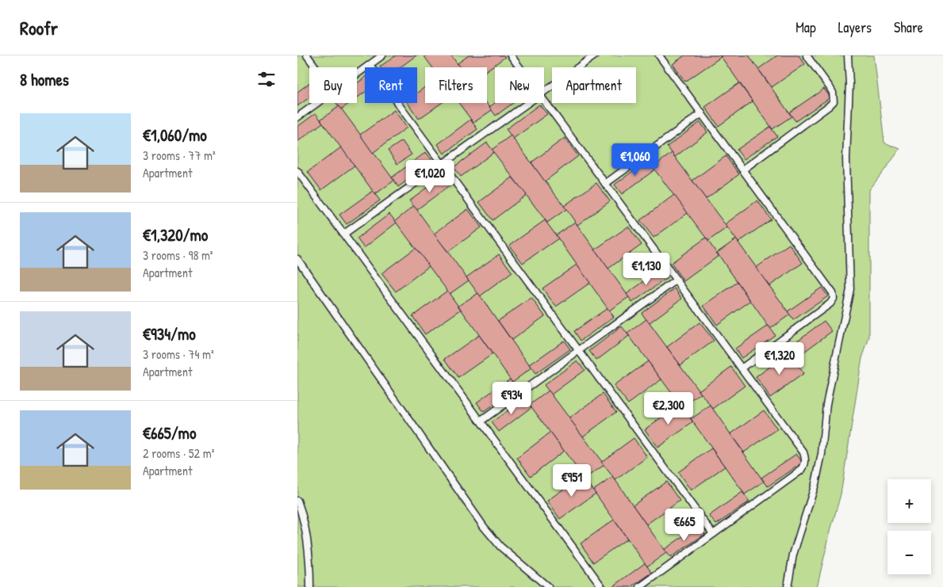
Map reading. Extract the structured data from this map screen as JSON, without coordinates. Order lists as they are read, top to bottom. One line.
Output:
{"page":{"header":"Roofr","nav":["Map","Layers","Share"],"heading":"8 homes","chip":["Buy","Rent","Filters","New","Apartment"],"list":[{"name":"€1,060/mo","note":"3 rooms · 77 m² · Apartment"},{"name":"€1,320/mo","note":"3 rooms · 98 m² · Apartment"},{"name":"€934/mo","note":"3 rooms · 74 m² · Apartment"},{"name":"€665/mo","note":"2 rooms · 52 m² · Apartment"}],"price":["€1,060","€1,020","€1,130","€1,320","€934","€2,300","€951","€665"],"map_buttons":["+","−"]}}
